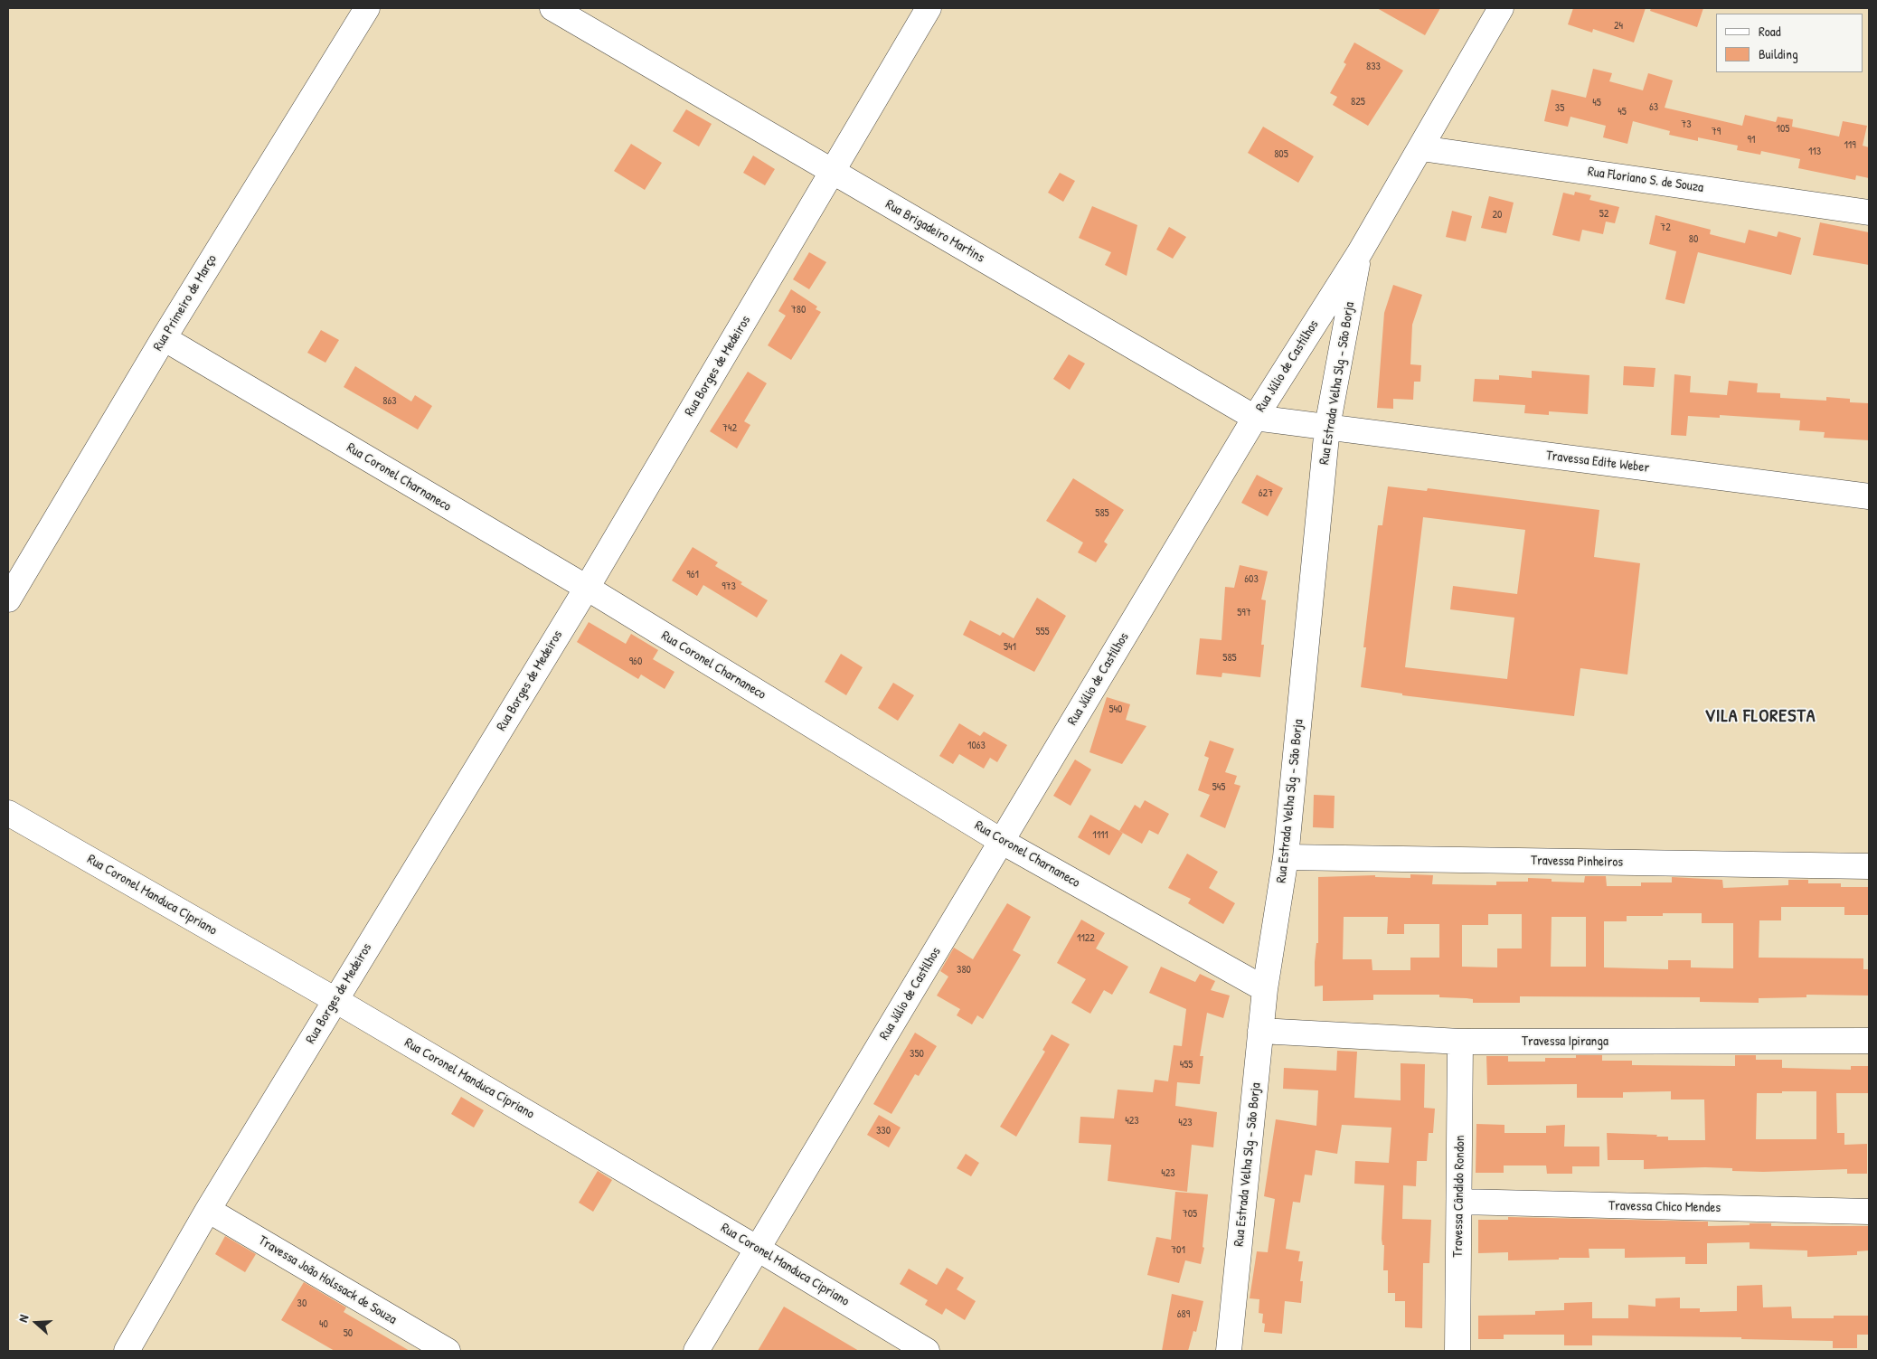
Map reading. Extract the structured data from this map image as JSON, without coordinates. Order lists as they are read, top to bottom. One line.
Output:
{"streets":{"street":["Rua Floriano S. de Souza","Rua Brigadeiro Martins","Rua Primeiro de Março","Rua Borges de Medeiros","Rua Júlio de Castilhos","Rua Estrada Velha Slg - São Borja","Travessa Edite Weber","Rua Coronel Charnaneco","Travessa Pinheiros","Rua Coronel Manduca Cipriano","Travessa Ipiranga","Travessa Cândido Rondon","Travessa Chico Mendes","Travessa João Holssack de Souza"]},"crossings":[["Rua Floriano S. de Souza","Rua Júlio de Castilhos"],["Rua Brigadeiro Martins","Rua Borges de Medeiros"],["Rua Brigadeiro Martins","Rua Júlio de Castilhos"],["Rua Brigadeiro Martins","Rua Estrada Velha Slg - São Borja"],["Rua Brigadeiro Martins","Travessa Edite Weber"],["Rua Primeiro de Março","Rua Coronel Charnaneco"],["Rua Borges de Medeiros","Rua Coronel Charnaneco"],["Rua Borges de Medeiros","Rua Coronel Manduca Cipriano"],["Rua Borges de Medeiros","Travessa João Holssack de Souza"],["Rua Júlio de Castilhos","Rua Estrada Velha Slg - São Borja"],["Rua Júlio de Castilhos","Rua Coronel Charnaneco"],["Rua Júlio de Castilhos","Rua Coronel Manduca Cipriano"],["Rua Estrada Velha Slg - São Borja","Travessa Edite Weber"],["Rua Estrada Velha Slg - São Borja","Rua Coronel Charnaneco"],["Rua Estrada Velha Slg - São Borja","Travessa Pinheiros"],["Rua Estrada Velha Slg - São Borja","Travessa Ipiranga"],["Travessa Ipiranga","Travessa Cândido Rondon"],["Travessa Cândido Rondon","Travessa Chico Mendes"]],"districts":["VILA FLORESTA"],"house_numbers":["24","833","825","45","63","35","45","73","105","79","91","119","113","805","52","20","72","80","780","863","742","627","585","961","603","973","597","555","541","585","960","540","1063","545","1111","1122","380","350","455","423","423","330","423","705","701","30","689","40","50"],"legend":["Road","Building"],"north":"left"}
